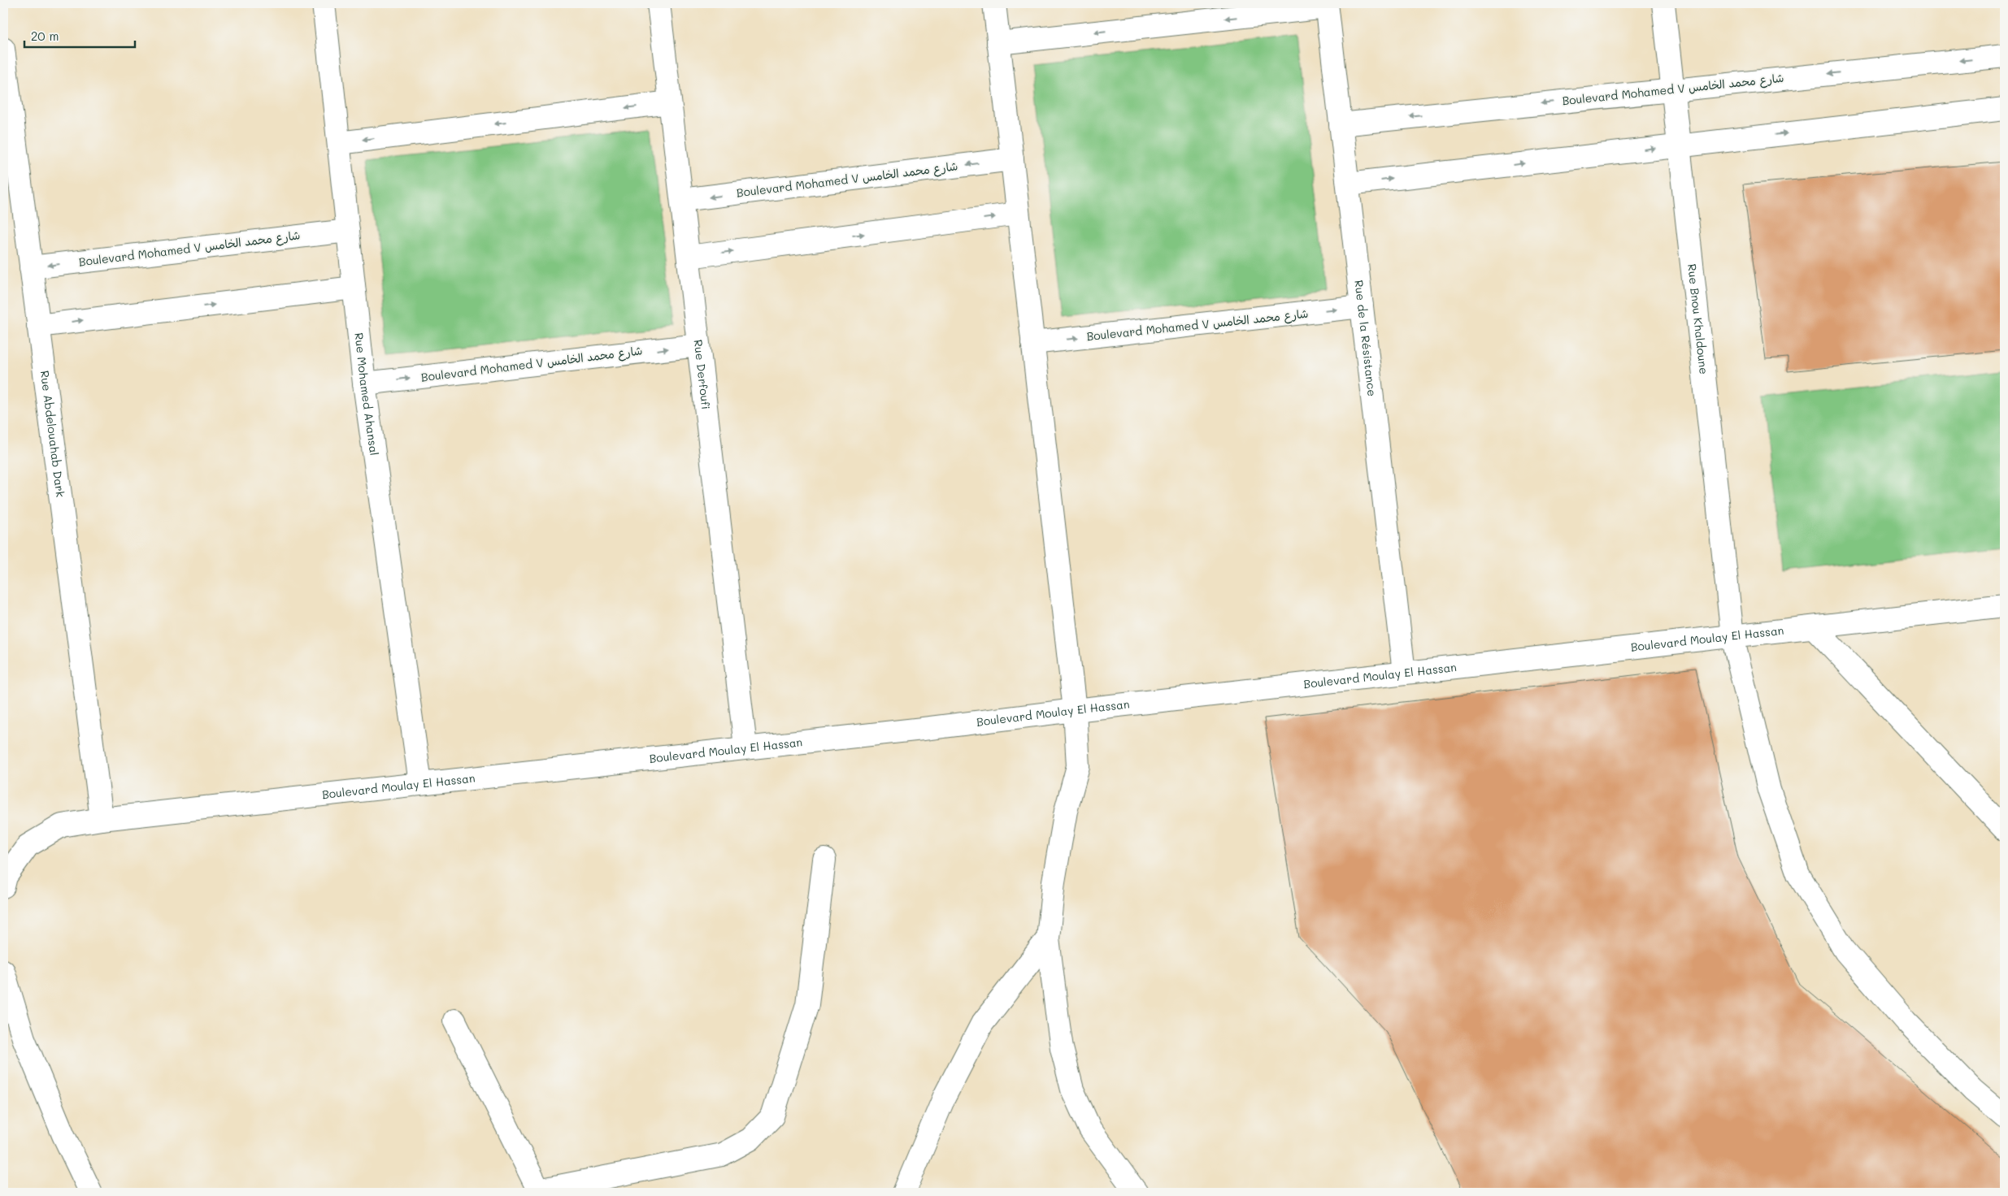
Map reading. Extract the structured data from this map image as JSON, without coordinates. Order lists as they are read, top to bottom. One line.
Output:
{"streets":{"street":["Boulevard Mohamed V شارع محمد الخامس","Rue Bnou Khaldoune","Rue de la Résistance","Rue Derfoufi","Rue Mohamed Ahansal","Rue Abdelouahab Dark","Boulevard Moulay El Hassan"]},"crossings":[["Boulevard Mohamed V شارع محمد الخامس","Rue Bnou Khaldoune"],["Boulevard Mohamed V شارع محمد الخامس","Rue de la Résistance"],["Boulevard Mohamed V شارع محمد الخامس","Rue Derfoufi"],["Boulevard Mohamed V شارع محمد الخامس","Rue Mohamed Ahansal"],["Boulevard Mohamed V شارع محمد الخامس","Rue Abdelouahab Dark"],["Rue Bnou Khaldoune","Boulevard Moulay El Hassan"],["Rue de la Résistance","Boulevard Moulay El Hassan"],["Rue Derfoufi","Boulevard Moulay El Hassan"],["Rue Mohamed Ahansal","Boulevard Moulay El Hassan"],["Rue Abdelouahab Dark","Boulevard Moulay El Hassan"]],"scale_bar":"20 m"}
